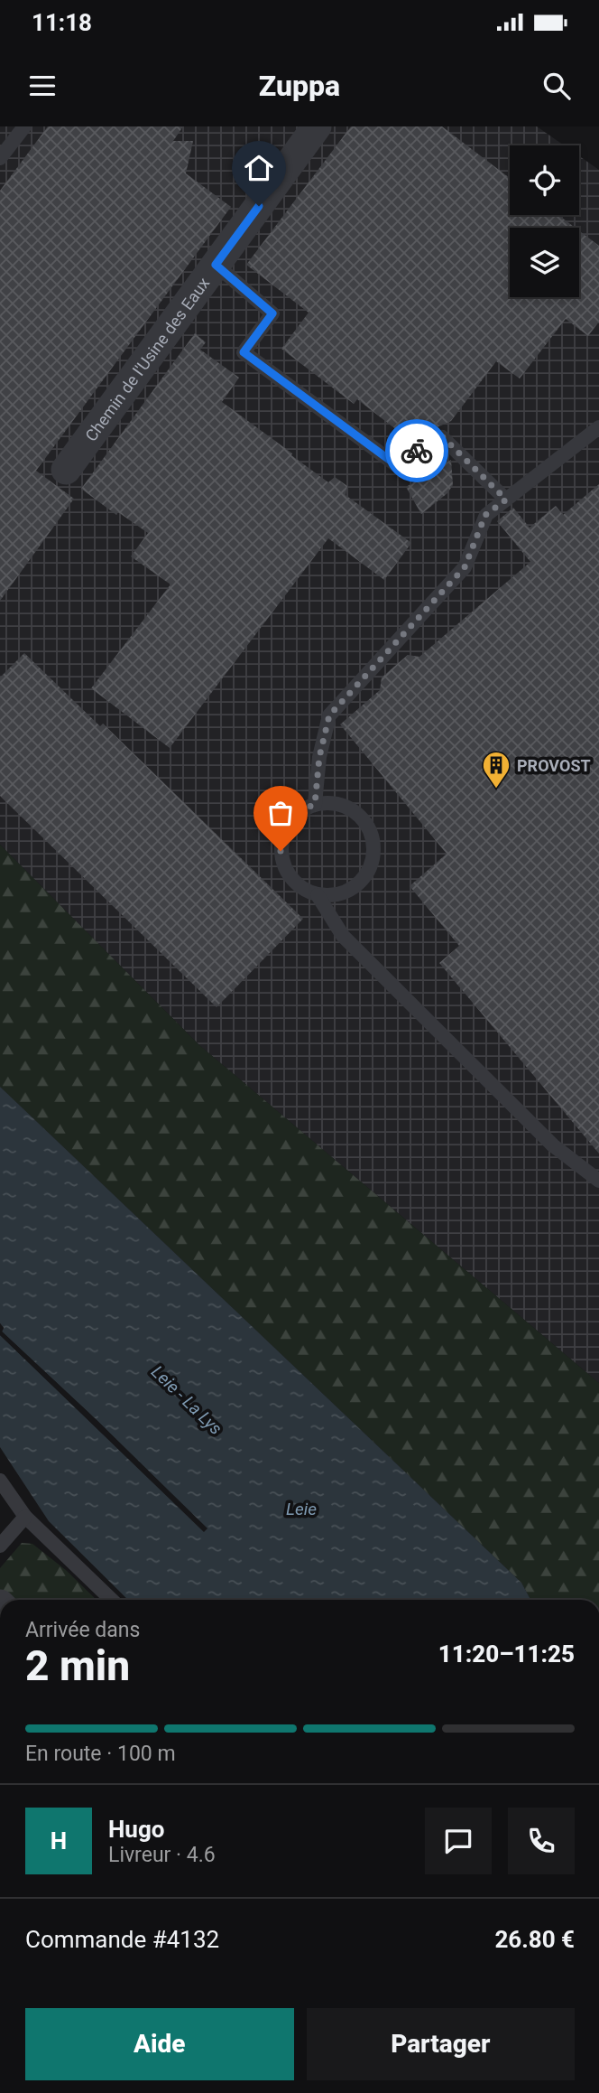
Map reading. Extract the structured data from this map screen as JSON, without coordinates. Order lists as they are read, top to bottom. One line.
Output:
{"streets":{"street":["Chemin de l'Usine des Eaux"]},"water":["Leie - La Lys","Leie"],"places":{"building":["PROVOST"]},"page":{"status":"11:18","header":"Zuppa","heading":["2 min","Arrivée dans","11:20–11:25"],"panel":["Hugo","Livreur · 4.6","Commande #4132","26.80 €"],"bar":"En route · 100 m","round":"H","buttons":["Aide","Partager"]}}
